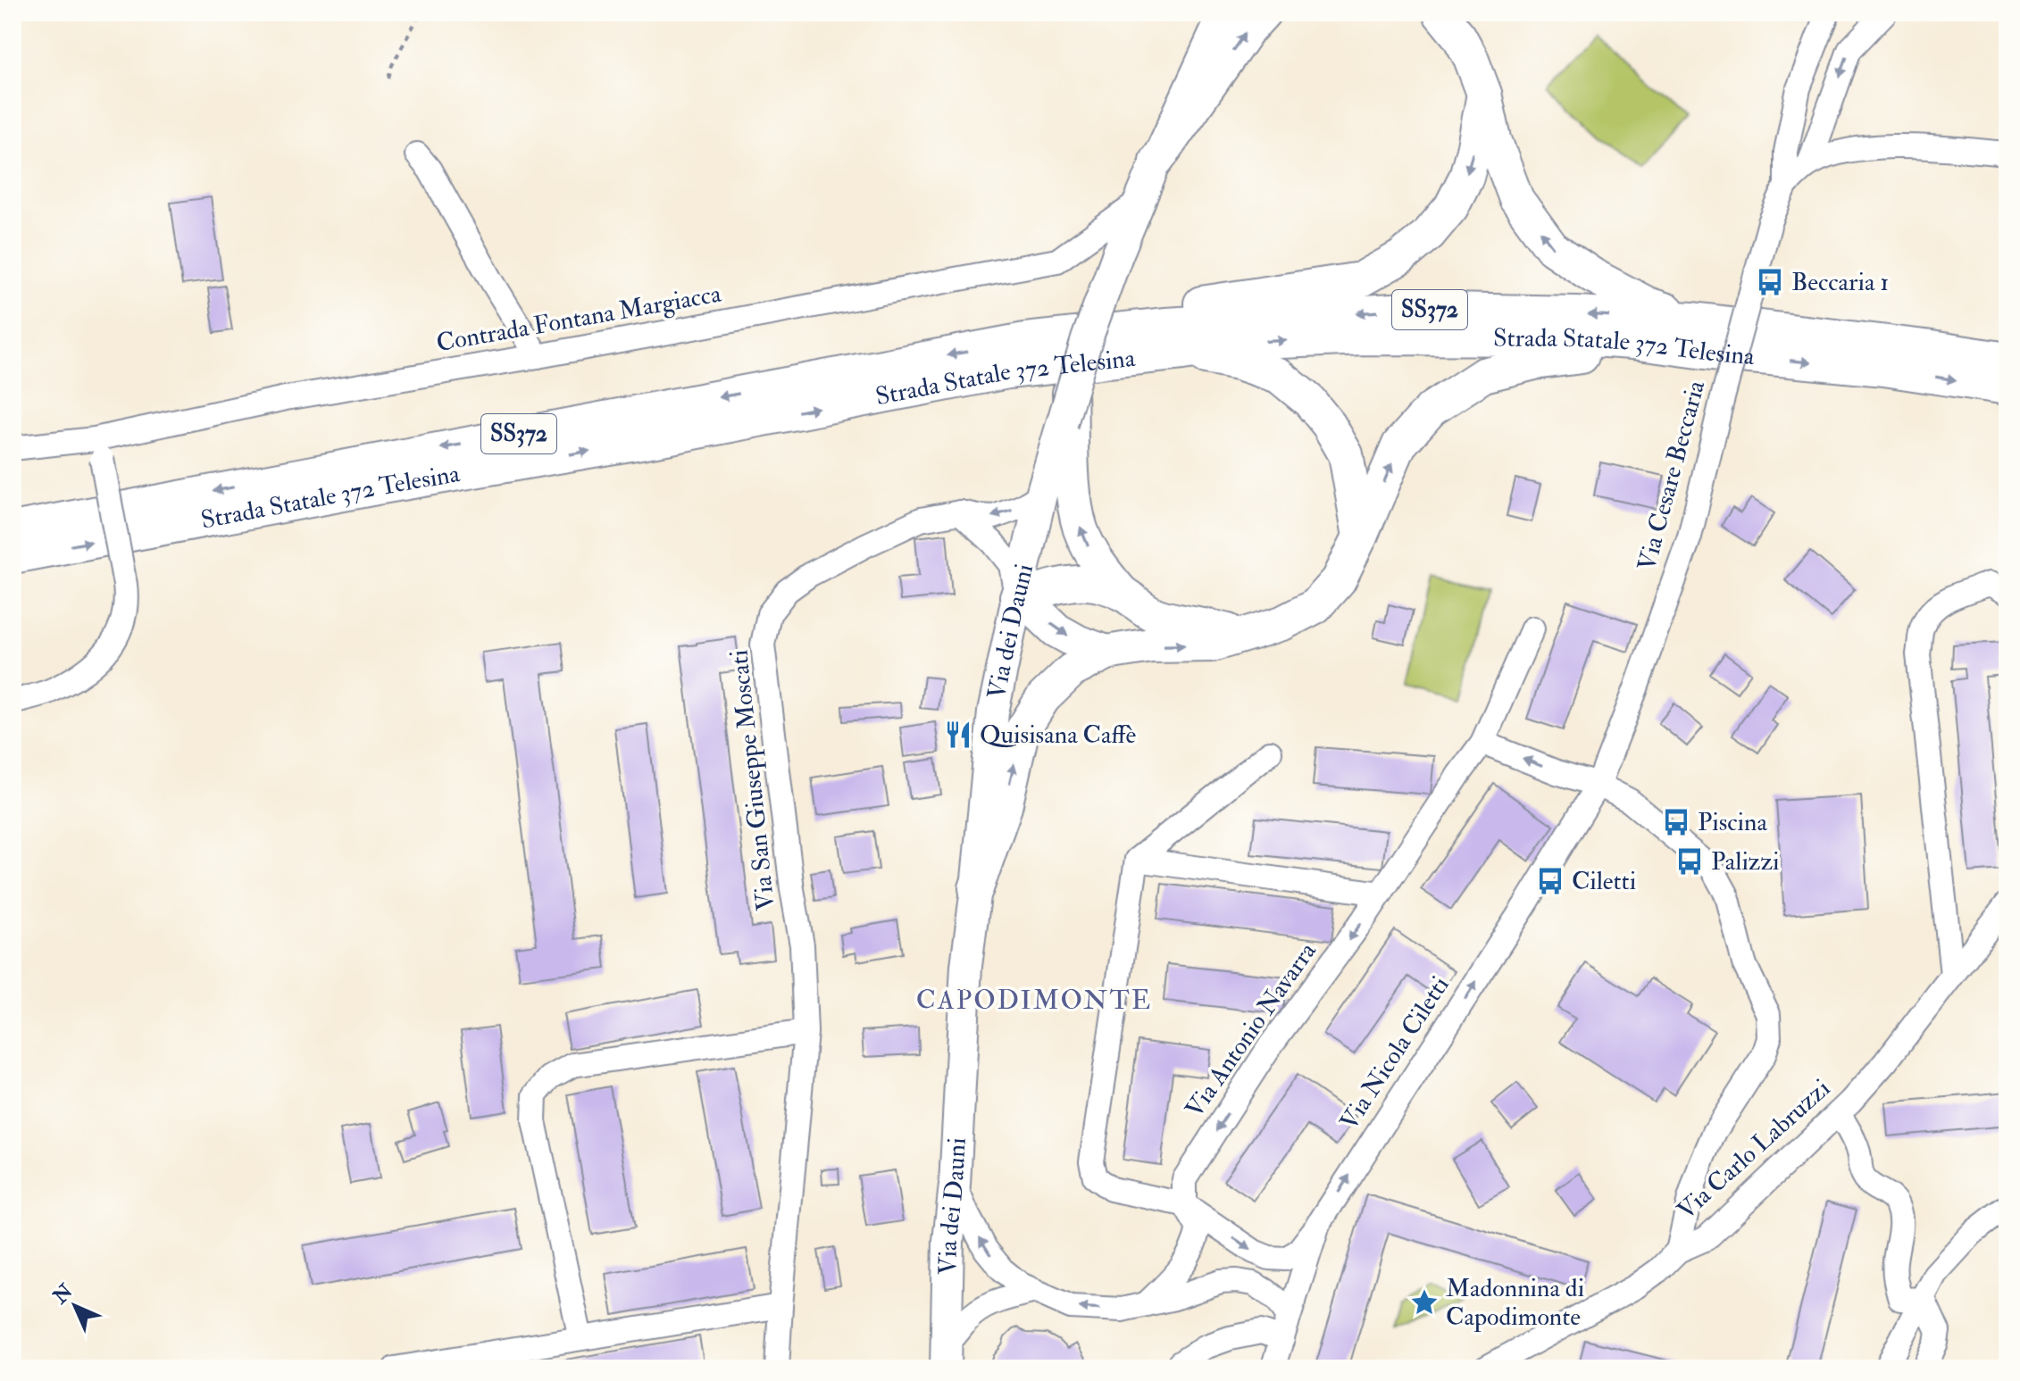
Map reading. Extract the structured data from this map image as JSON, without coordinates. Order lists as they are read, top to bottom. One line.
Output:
{"streets":{"highway":["SS372","Strada Statale 372 Telesina"],"main road":["Via dei Dauni"],"street":["Contrada Fontana Margiacca","Via Cesare Beccaria","Via San Giuseppe Moscati","Via Antonio Navarra","Via Nicola Ciletti","Via Carlo Labruzzi"]},"crossings":[["Contrada Fontana Margiacca","Via dei Dauni"],["Via Cesare Beccaria","Via Nicola Ciletti"],["Via dei Dauni","Via San Giuseppe Moscati"]],"one_way":["Via Antonio Navarra","Via Nicola Ciletti"],"districts":["CAPODIMONTE"],"places":{"bus stop":["Beccaria 1","Piscina","Palizzi","Ciletti"],"restaurant":["Quisisana Caffè"],"place":["Madonnina di Capodimonte"]},"north":"top left"}
